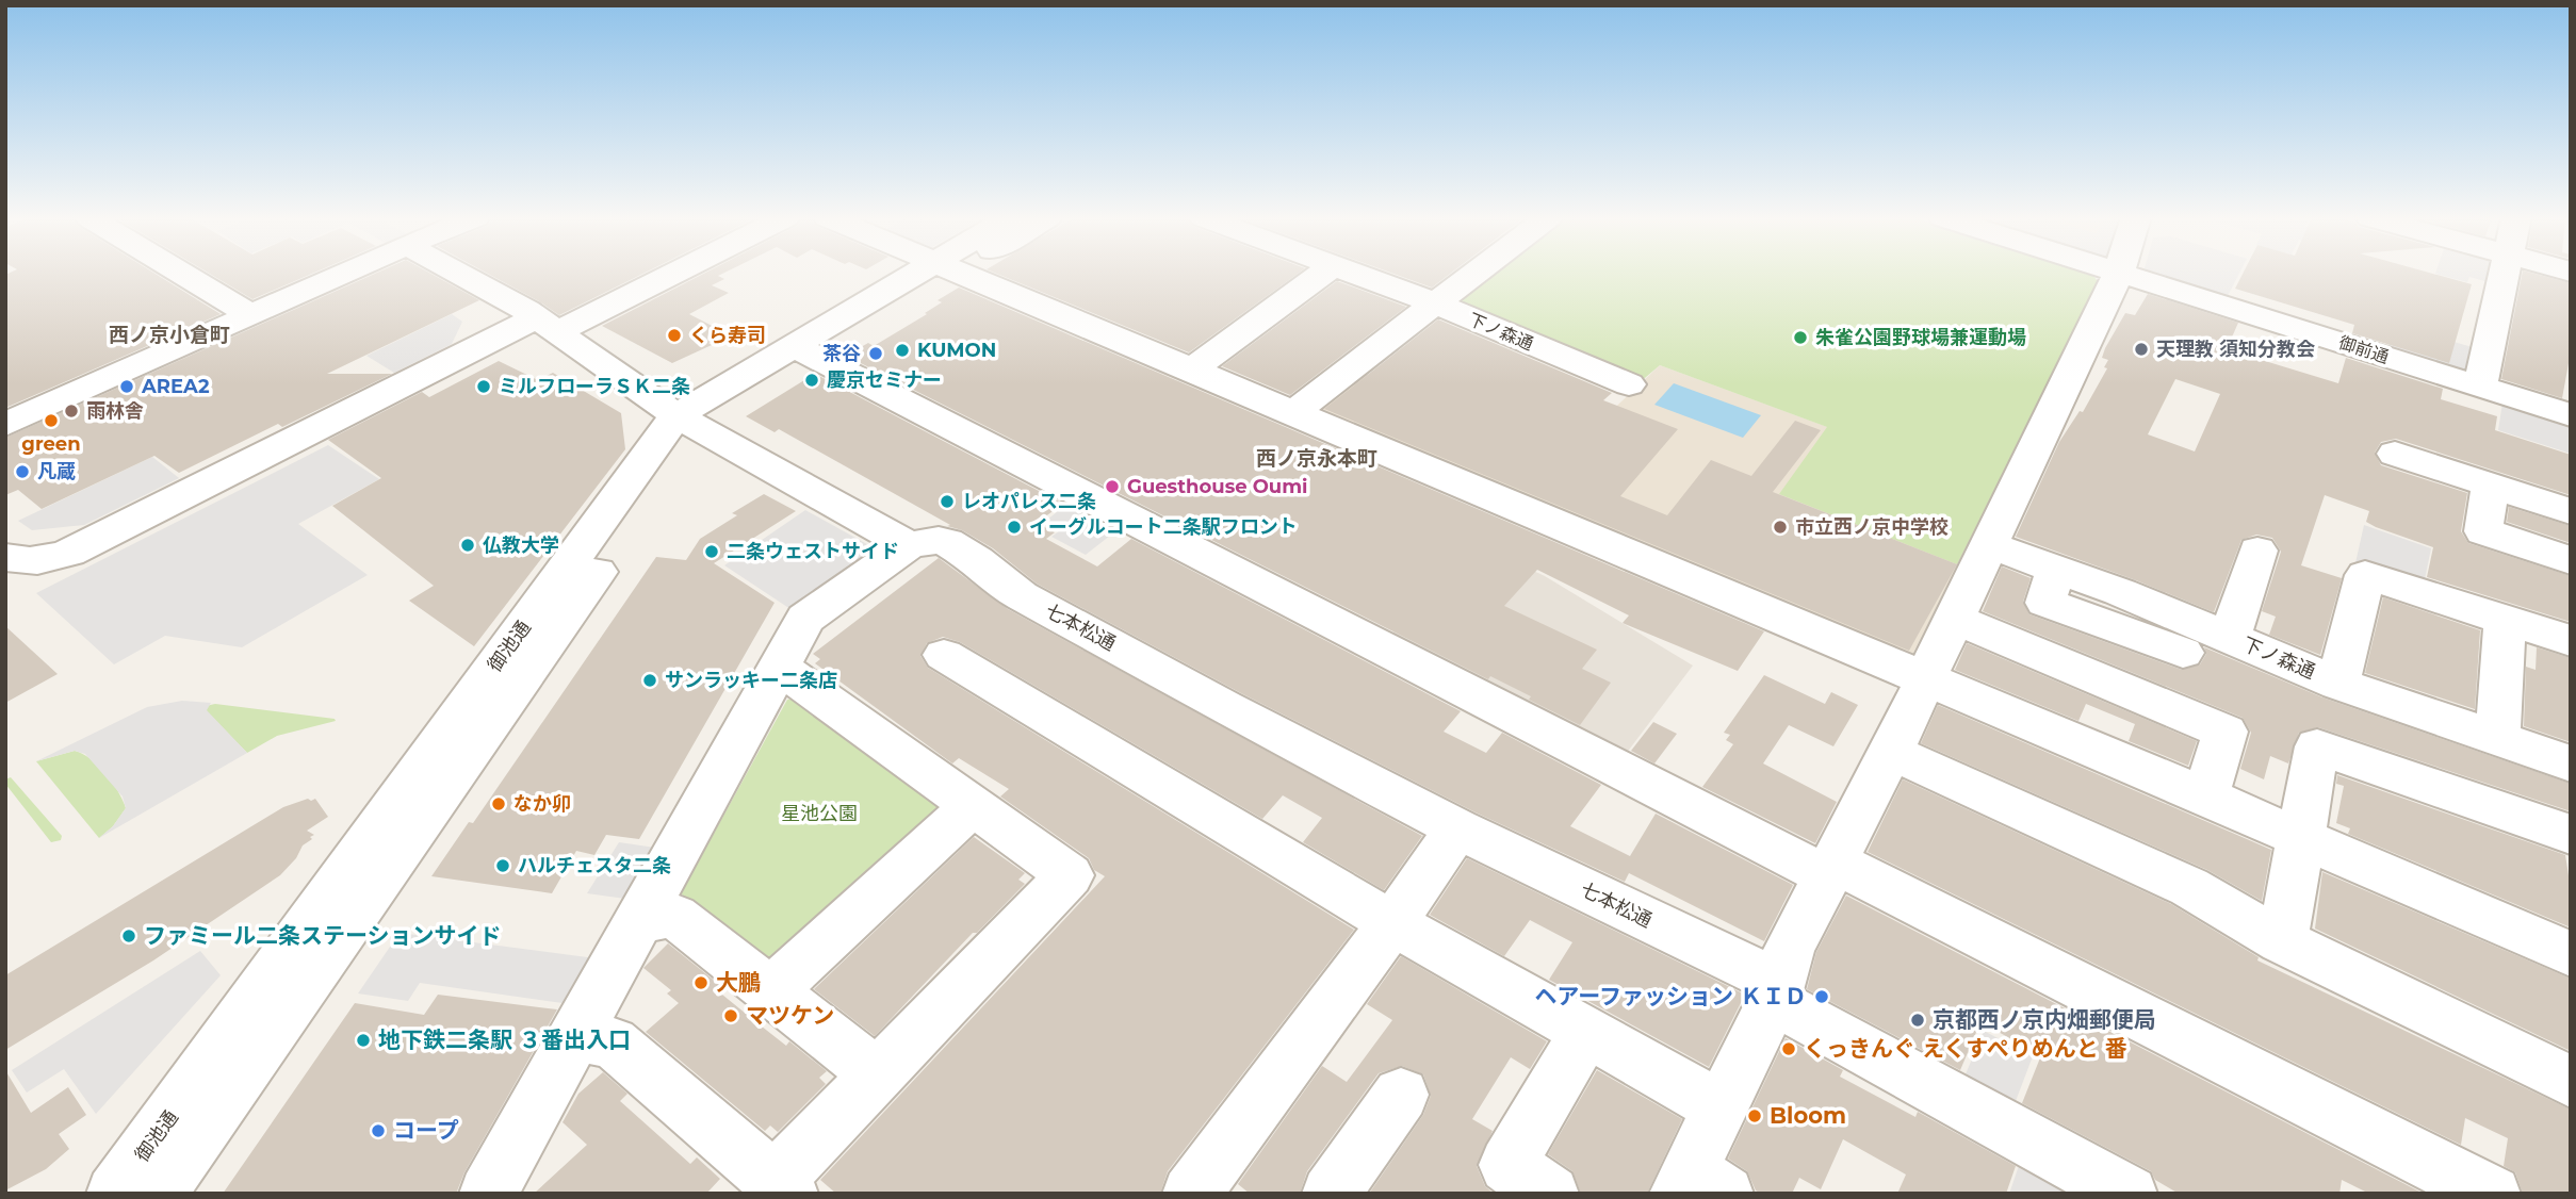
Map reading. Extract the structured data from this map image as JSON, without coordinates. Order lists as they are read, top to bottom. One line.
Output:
{"streets":{"street":["下ノ森通","御前通","七本松通","御池通"]},"districts":["西ノ京小倉町","西ノ京永本町"],"parks":["星池公園"],"places":["くら寿司","朱雀公園野球場兼運動場","天理教 須知分教会","KUMON","茶谷","慶京セミナー","AREA2","ミルフローラＳＫ二条","雨林舎","green","凡蔵","Guesthouse Oumi","レオパレス二条","イーグルコート二条駅フロント","市立西ノ京中学校","仏教大学","二条ウェストサイド","サンラッキー二条店","なか卯","ハルチェスタ二条","ファミール二条ステーションサイド","大鵬","ヘアーファッション ＫＩＤ","マツケン","京都西ノ京内畑郵便局","地下鉄二条駅 ３番出入口","くっきんぐ えくすぺりめんと 番","Bloom","コープ"]}
